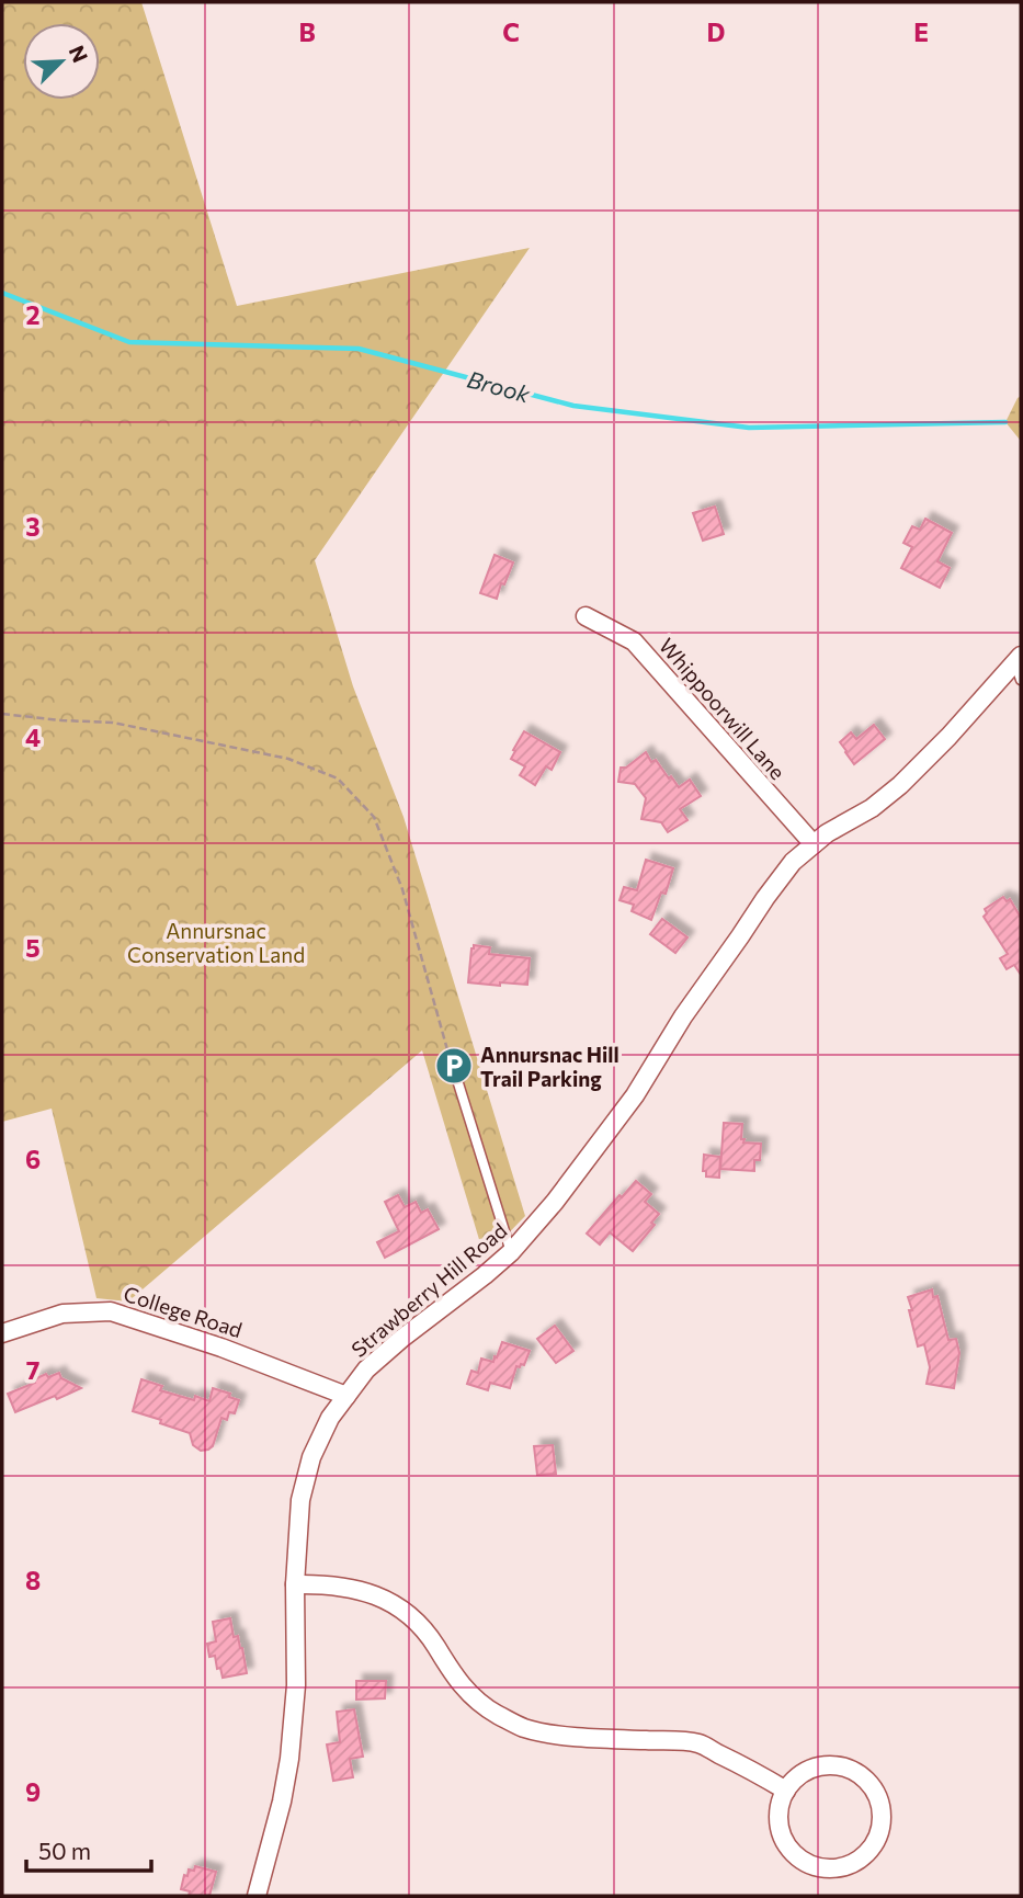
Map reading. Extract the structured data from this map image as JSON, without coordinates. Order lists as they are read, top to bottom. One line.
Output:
{"streets":{"street":["Whippoorwill Lane","Strawberry Hill Road","College Road"]},"crossings":[["Whippoorwill Lane","Strawberry Hill Road"],["Strawberry Hill Road","College Road"]],"water":["Brook"],"parks":["Annursnac Conservation Land"],"places":{"parking":["Annursnac Hill Trail Parking"]},"scale_bar":"50 m","north":"top right","grid":{"columns":["B","C","D","E"],"rows":["2","3","4","5","6","7","8","9"]}}
